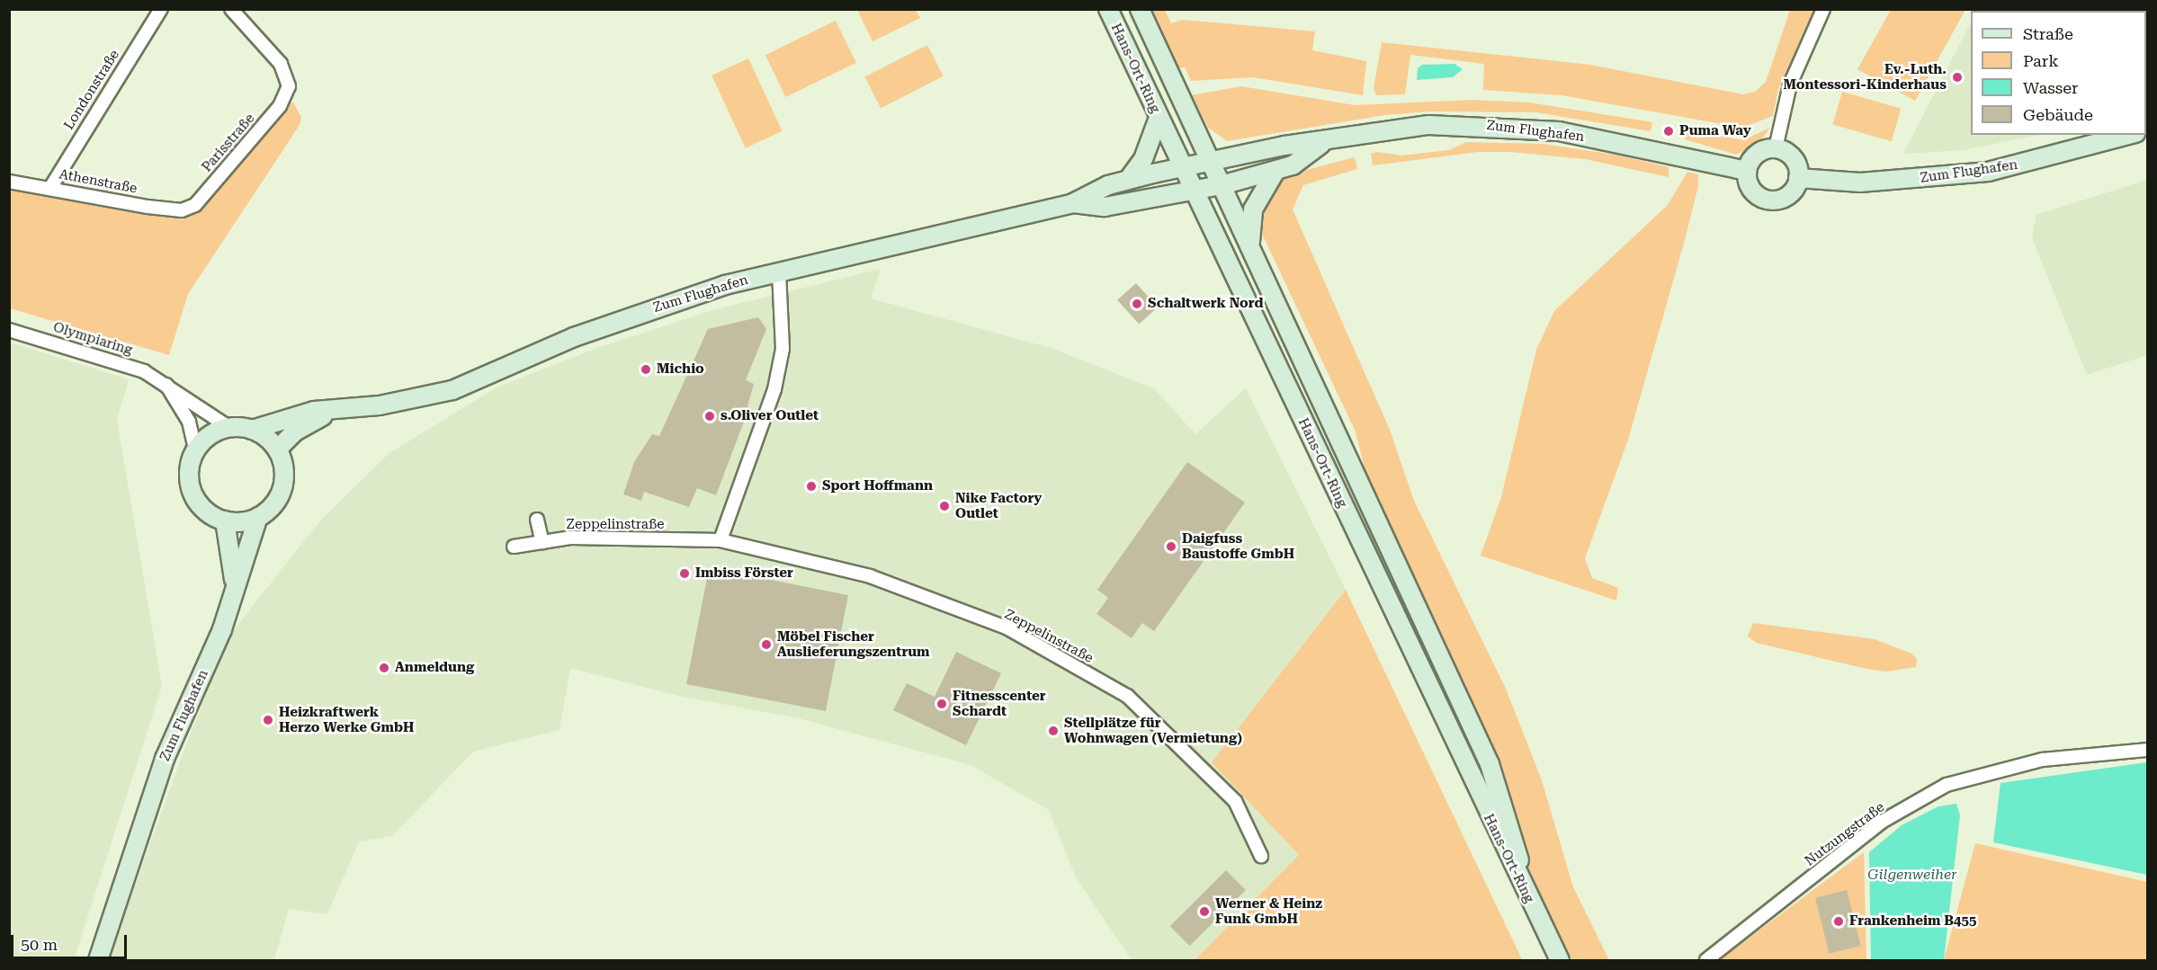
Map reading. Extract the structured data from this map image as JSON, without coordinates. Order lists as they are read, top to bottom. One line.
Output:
{"streets":{"street":["Hans-Ort-Ring","Londonstraße","Zum Flughafen","Parisstraße","Athenstraße","Olympiaring","Zeppelinstraße","Nutzungstraße"]},"crossings":[["Hans-Ort-Ring","Zum Flughafen"],["Londonstraße","Athenstraße"],["Zum Flughafen","Olympiaring"],["Parisstraße","Athenstraße"]],"water":["Gilgenweiher"],"places":["Ev.-Luth. Montessori-Kinderhaus","Puma Way","Schaltwerk Nord","Michio","s.Oliver Outlet","Sport Hoffmann","Nike Factory Outlet","Daigfuss Baustoffe GmbH","Imbiss Förster","Möbel Fischer Auslieferungszentrum","Anmeldung","Fitnesscenter Schardt","Heizkraftwerk Herzo Werke GmbH","Stellplätze für Wohnwagen (Vermietung)","Werner & Heinz Funk GmbH","Frankenheim B455"],"legend":["Straße","Park","Wasser","Gebäude"],"scale_bar":"50 m"}
